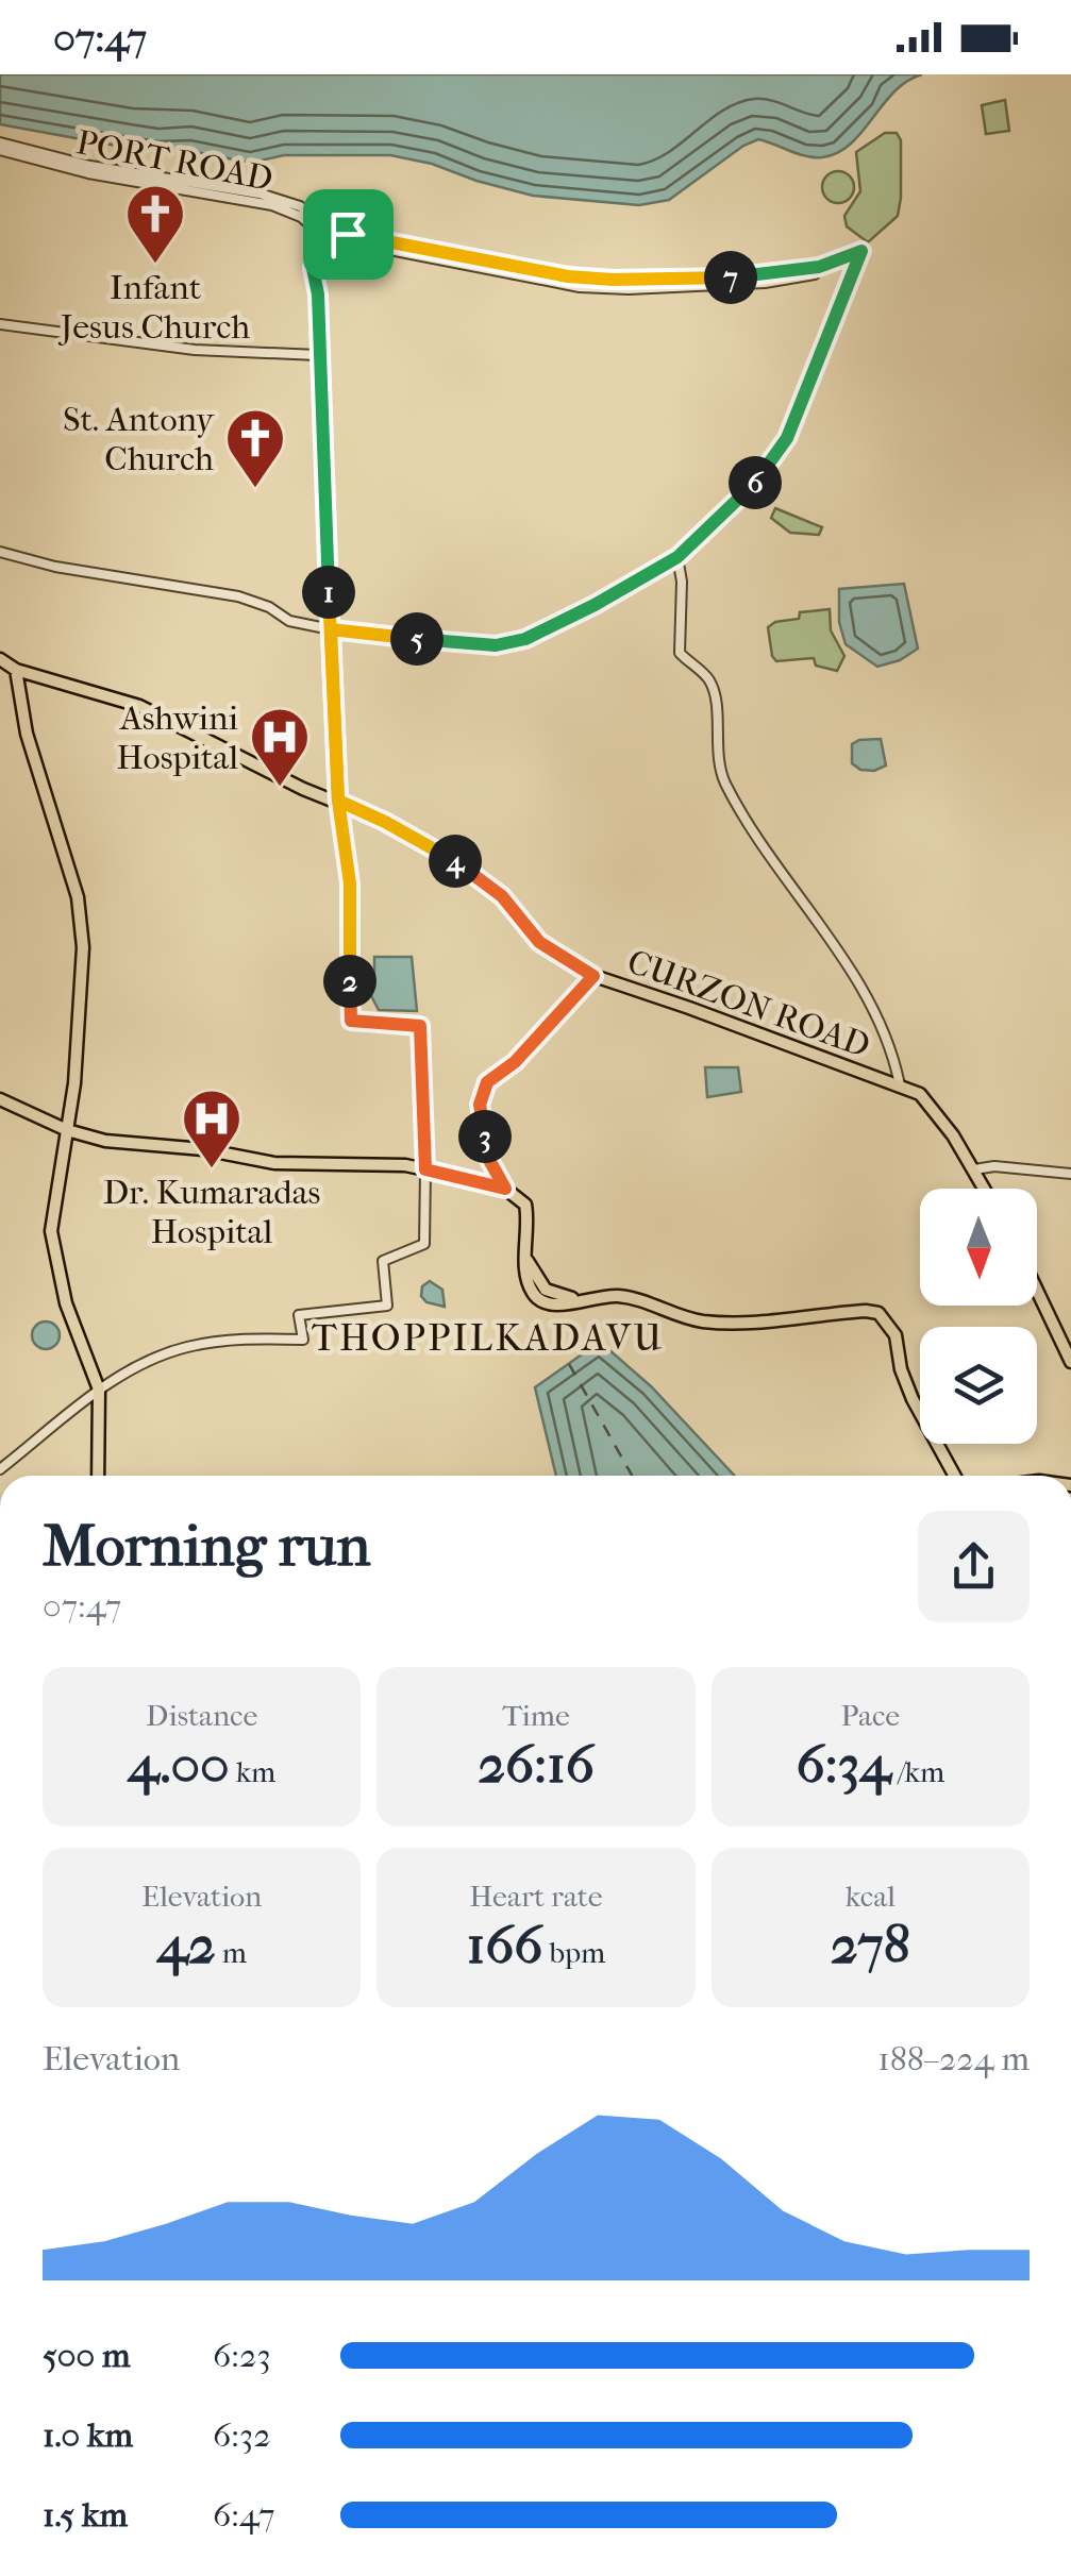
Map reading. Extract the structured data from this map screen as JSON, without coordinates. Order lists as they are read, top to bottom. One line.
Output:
{"streets":{"main road":["CURZON ROAD"],"street":["PORT ROAD"]},"districts":["THOPPILKADAVU"],"places":{"church":["Infant Jesus Church","St. Antony Church"],"hospital":["Ashwini Hospital","Dr. Kumaradas Hospital"]},"north":"bottom","page":{"status":"07:47","pins":["7","6","1","5","4","2","3"],"heading":["Morning run","07:47"],"stats":[["Distance","4.00 km"],["Time","26:16"],["Pace","6:34 /km"],["Elevation","42 m"],["Heart rate","166 bpm"],["kcal","278"]],"chart":["Elevation","188–224 m"],"list":[{"name":"500 m","note":"6:23"},{"name":"1.0 km","note":"6:32"},{"name":"1.5 km","note":"6:47"}]}}
